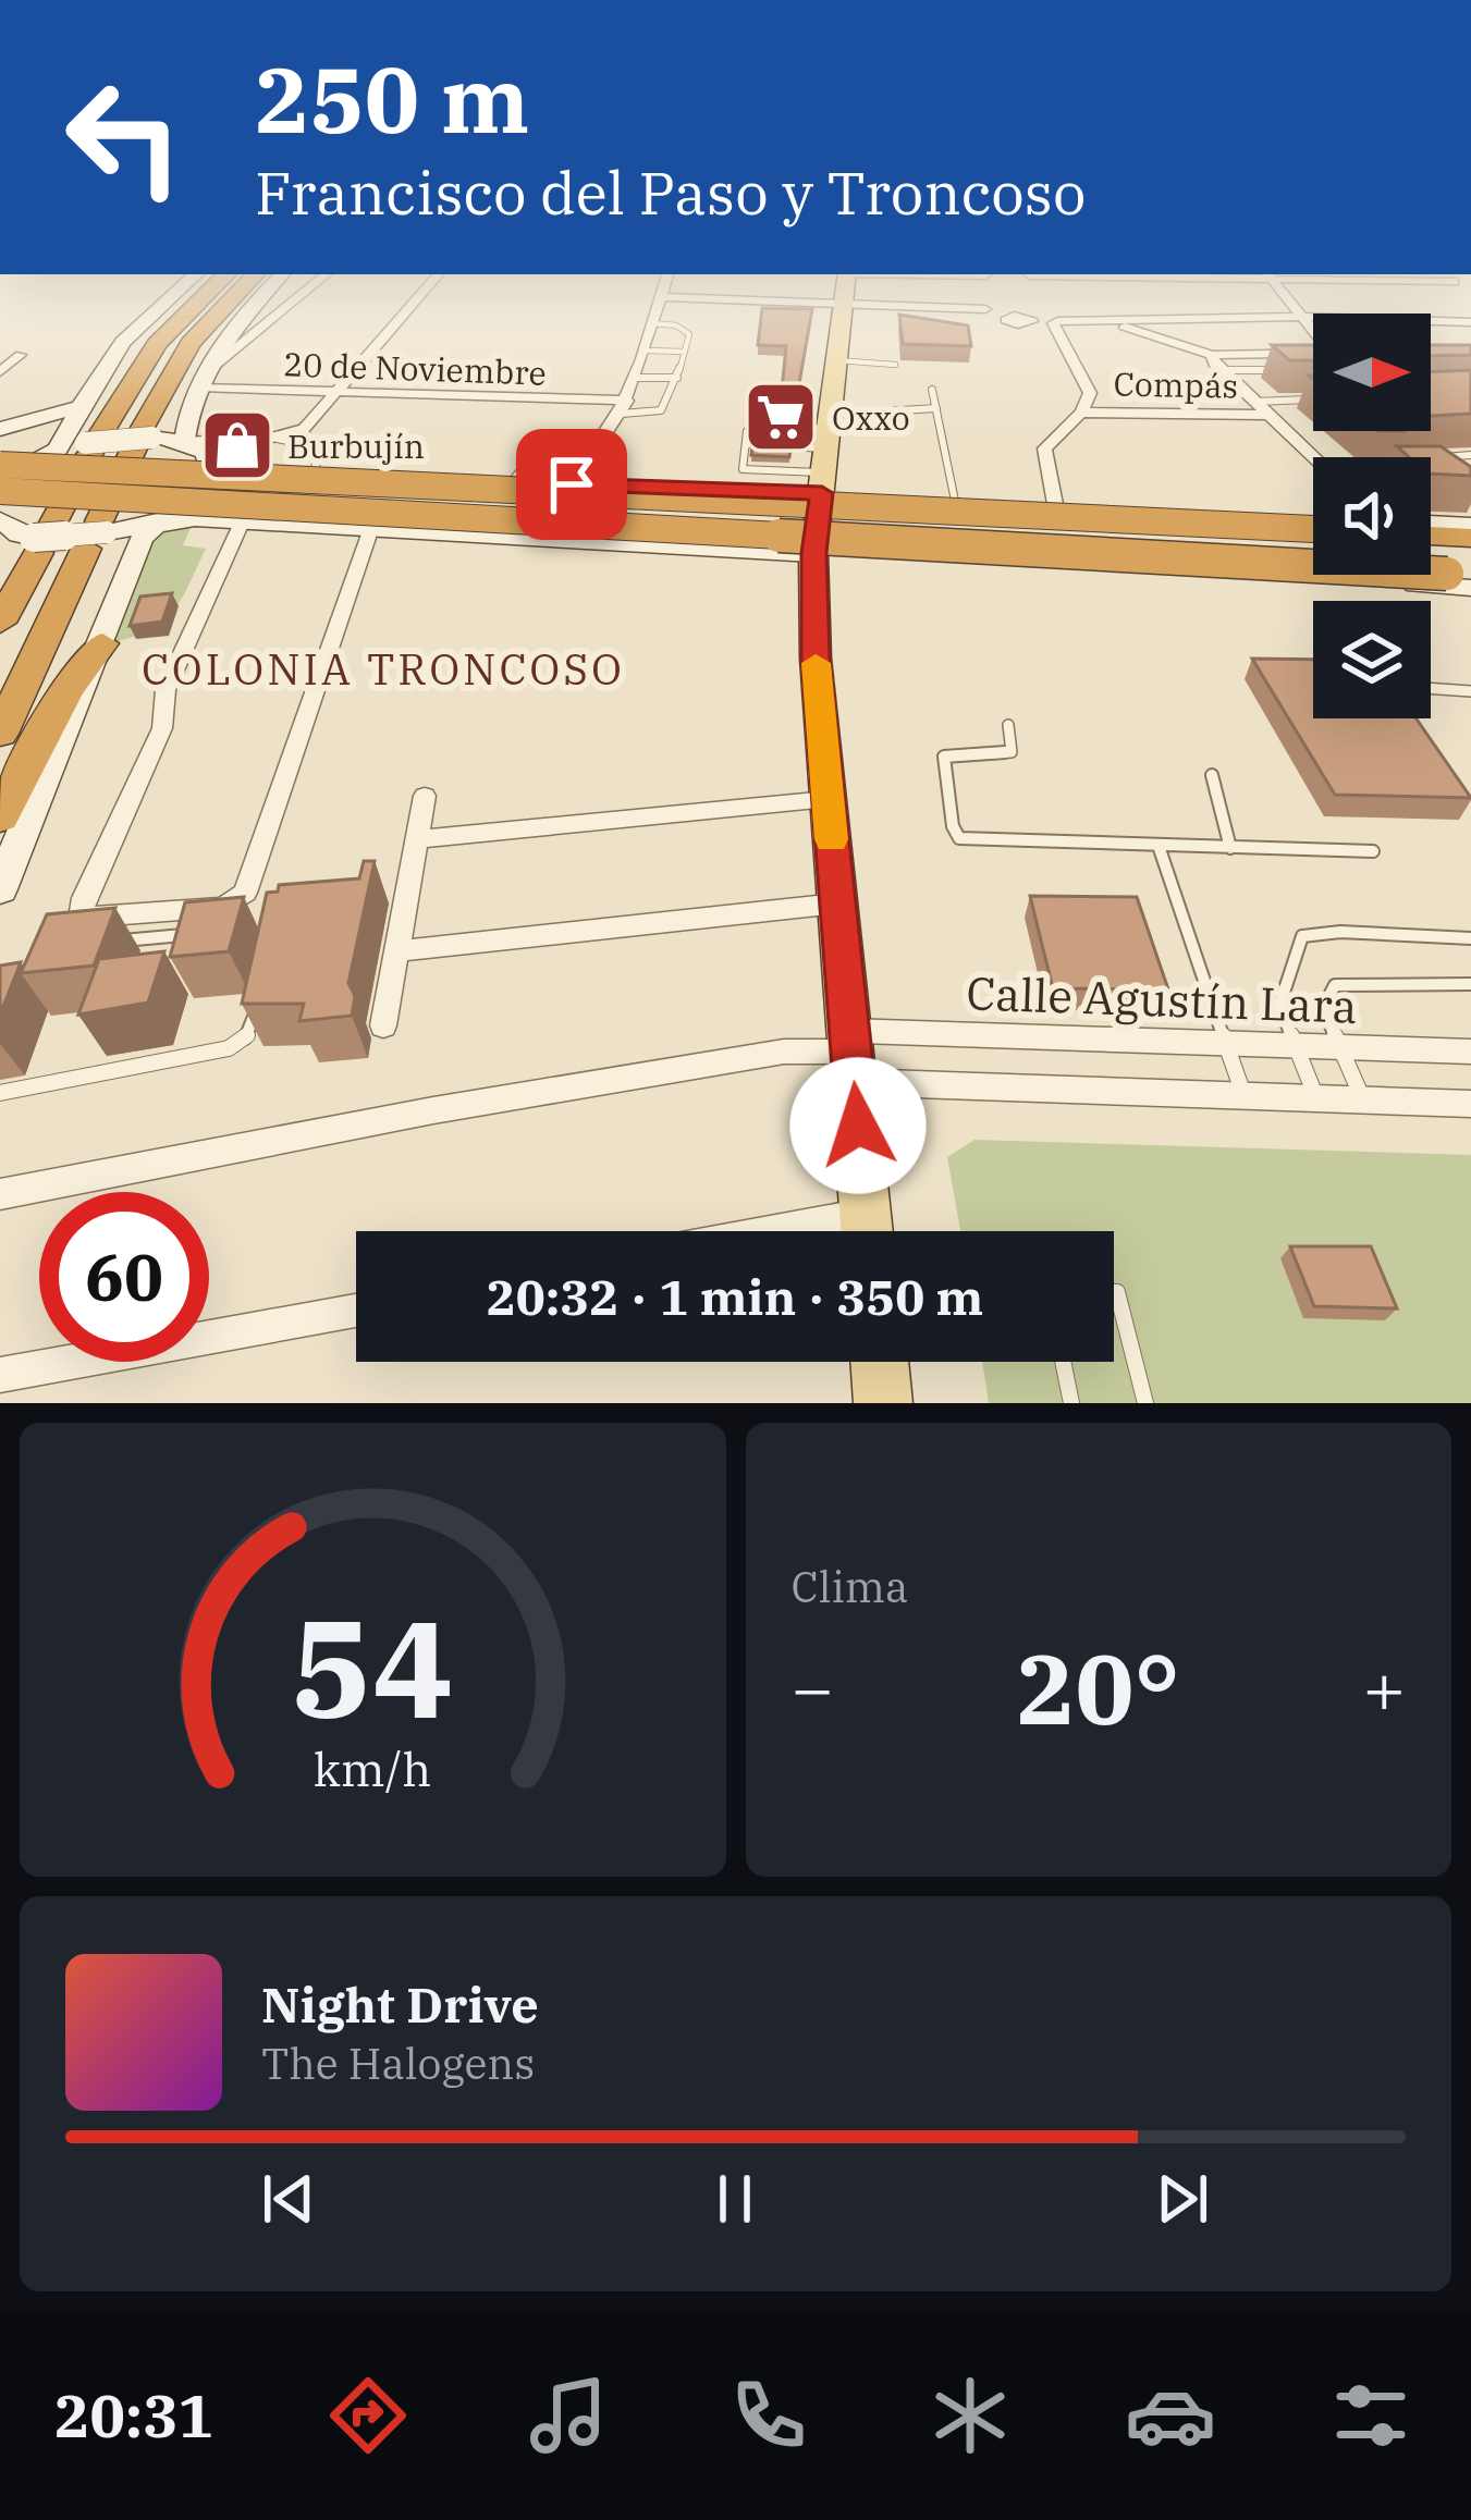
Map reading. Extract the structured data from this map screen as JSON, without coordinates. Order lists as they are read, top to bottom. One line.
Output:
{"streets":{"street":["20 de Noviembre","Compás","Calle Agustín Lara"]},"districts":["COLONIA TRONCOSO"],"places":{"supermarket":["Oxxo"],"shop":["Burbujín"]},"north":"right","page":{"turn":["250 m","Francisco del Paso y Troncoso"],"limit":"60","trip":"20:32 · 1 min · 350 m","tile":"Clima","heat":["−","20°","+"],"song":["Night Drive","The Halogens"],"tabs":"20:31","gauge":["54","km/h"]}}
